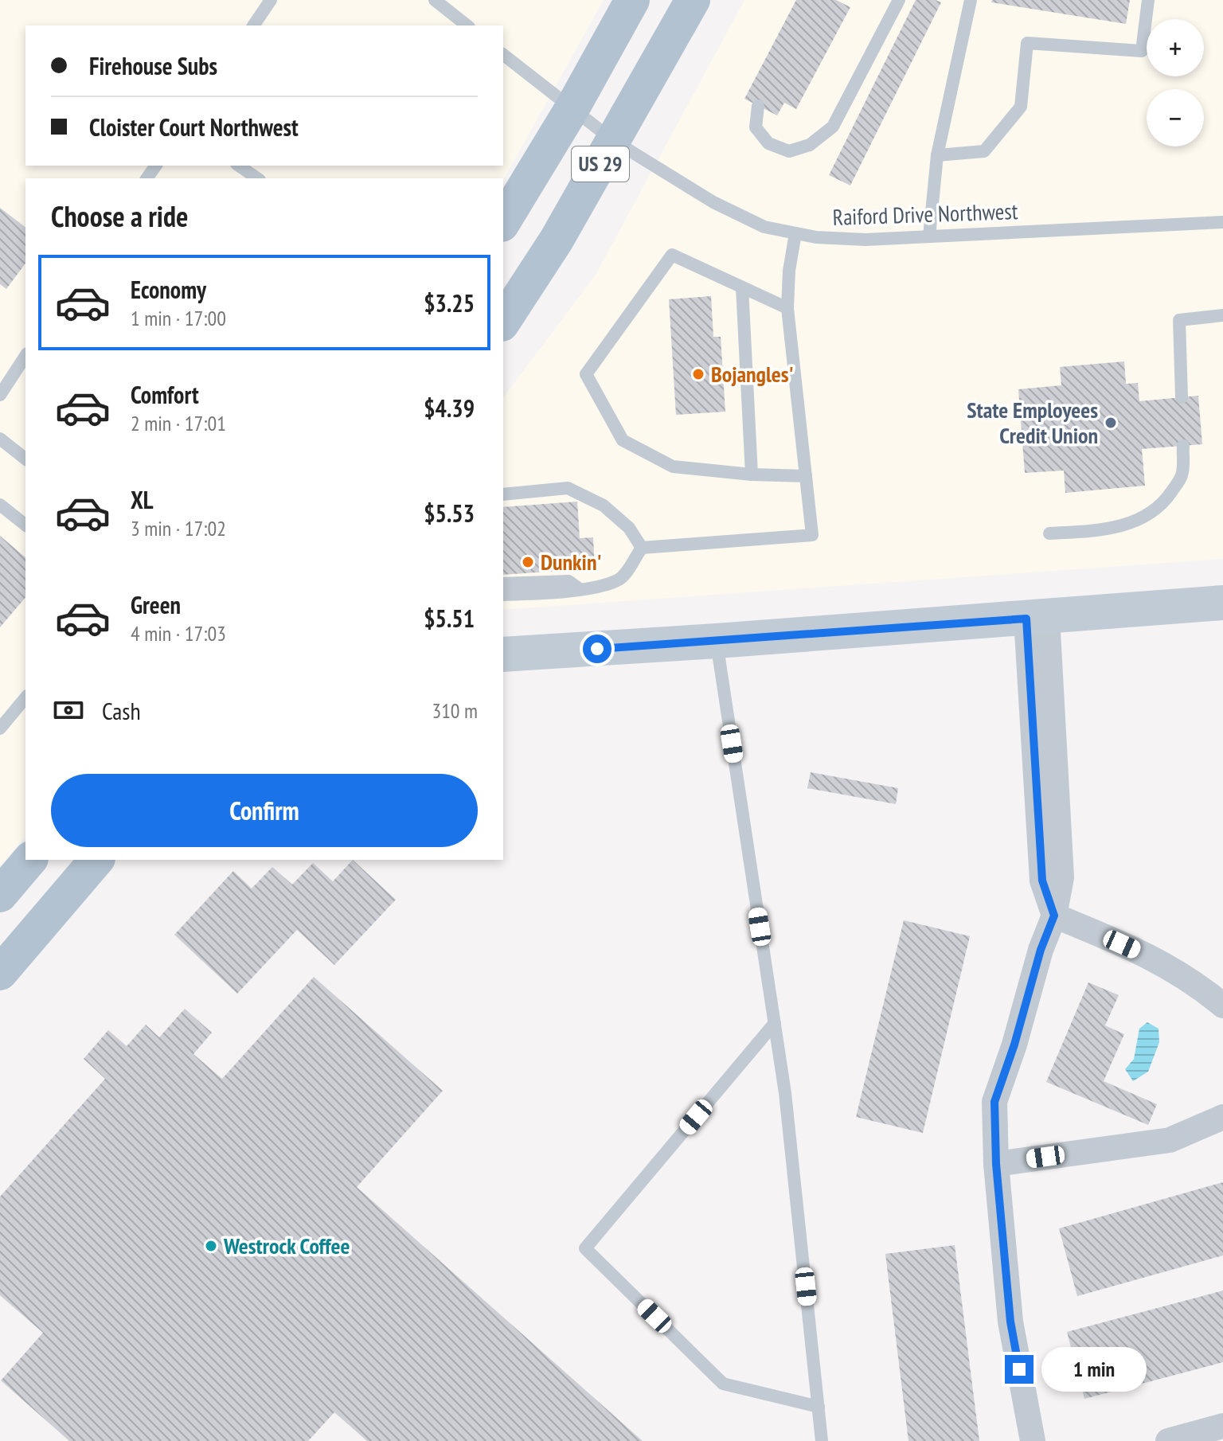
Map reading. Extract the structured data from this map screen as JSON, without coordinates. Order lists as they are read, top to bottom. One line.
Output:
{"streets":{"main road":["US 29"],"lane":["Raiford Drive Northwest"]},"crossings":[["US 29","Raiford Drive Northwest"]],"places":["Bojangles'","State Employees Credit Union","Dunkin'","Westrock Coffee"],"page":{"map_buttons":["+","−"],"banner":["Firehouse Subs","Cloister Court Northwest"],"heading":"Choose a ride","list":[{"name":"Economy","note":"1 min · 17:00","value":"$3.25"},{"name":"Comfort","note":"2 min · 17:01","value":"$4.39"},{"name":"XL","note":"3 min · 17:02","value":"$5.53"},{"name":"Green","note":"4 min · 17:03","value":"$5.51"}],"pay":["Cash","310 m"],"buttons":"Confirm","bubble":"1 min"}}
